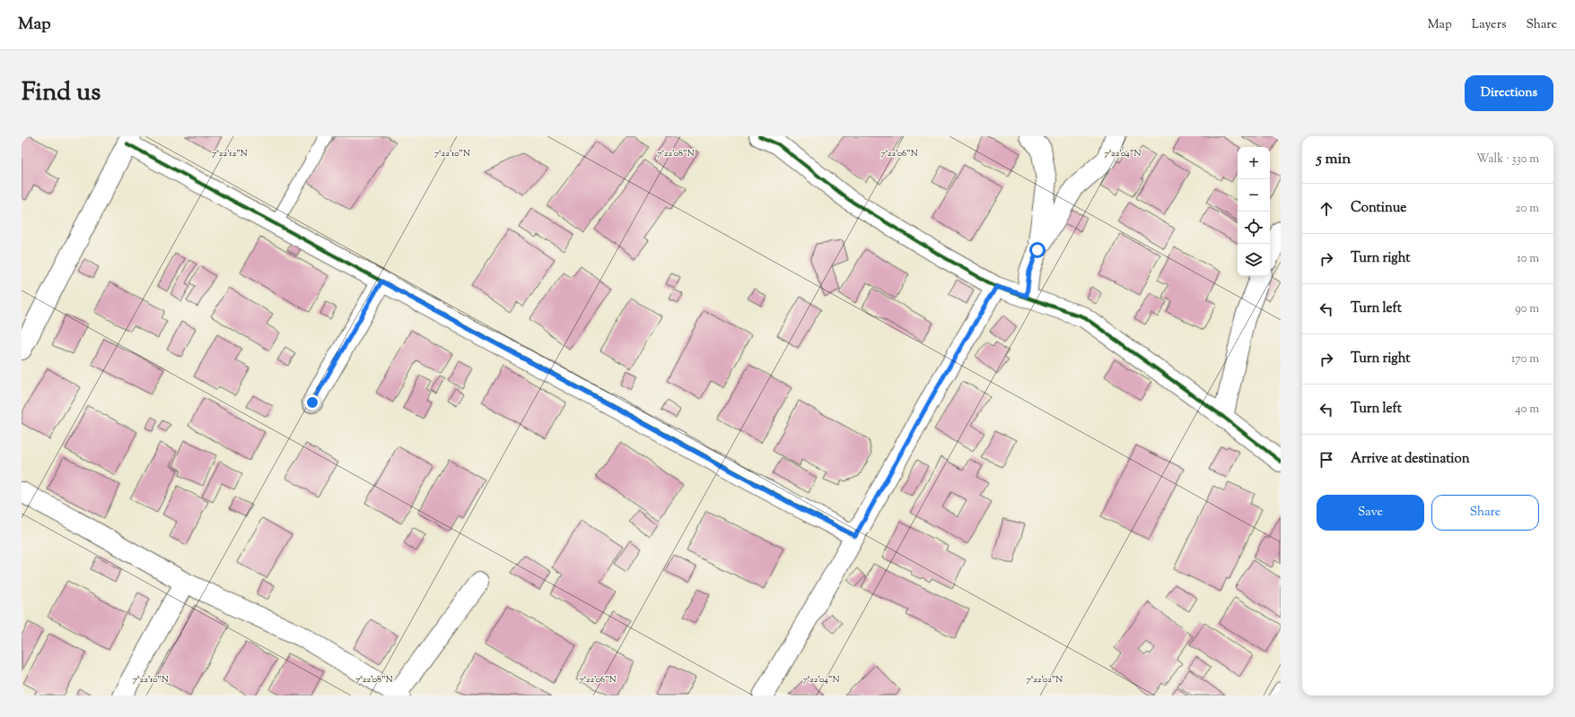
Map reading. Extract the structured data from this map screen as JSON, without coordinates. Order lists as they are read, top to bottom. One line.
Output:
{"page":{"header":"Map","nav":["Map","Layers","Share"],"title":"Find us","buttons":["Directions",["Save","Share"]],"heading":["5 min","Walk · 330 m"],"map_buttons":["+","−"],"list":[["Continue","20 m"],["Turn right","10 m"],["Turn left","90 m"],["Turn right","170 m"],["Turn left","40 m"],"Arrive at destination"]},"coordinates":["7°22'12\"N","7°22'10\"N","7°22'08\"N","7°22'06\"N","7°22'04\"N","7°22'02\"N"]}
